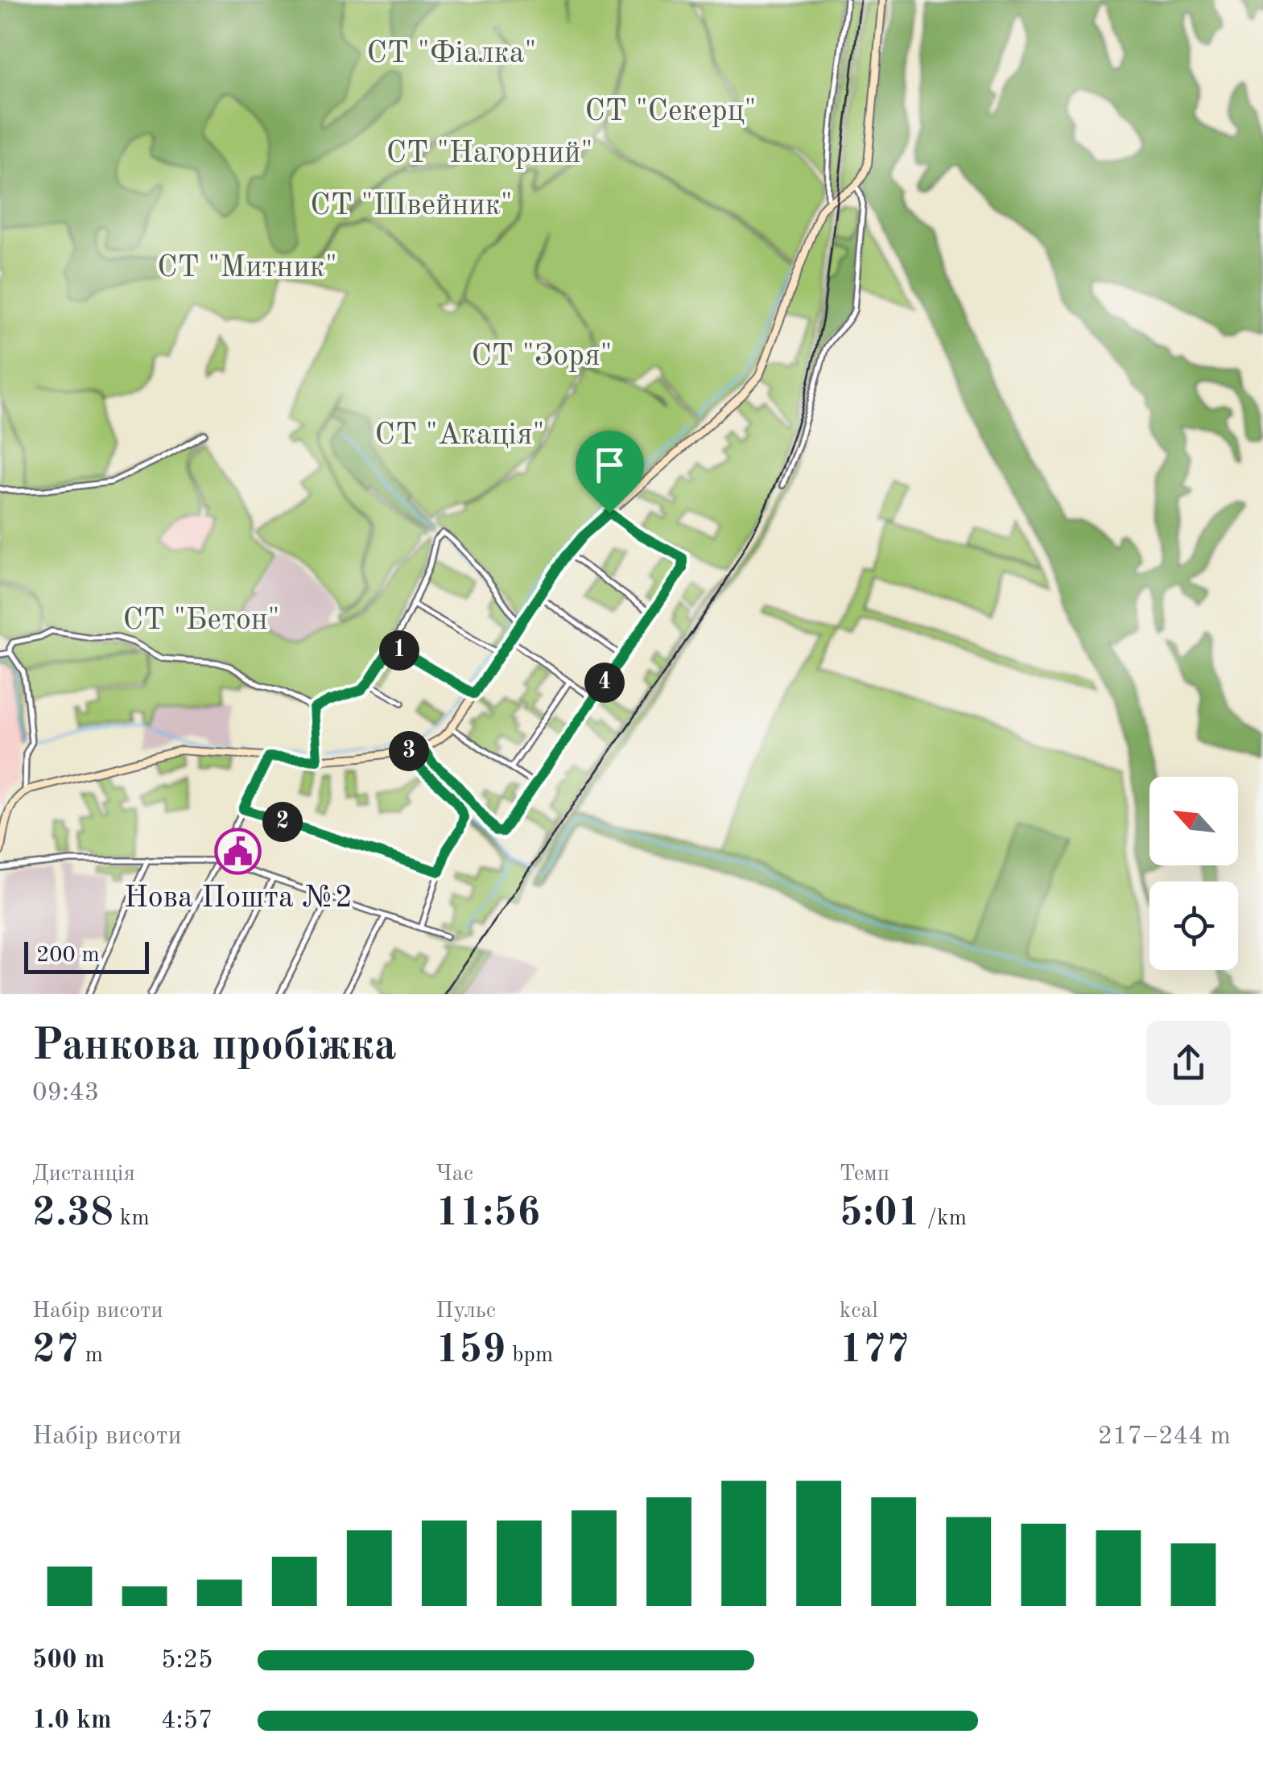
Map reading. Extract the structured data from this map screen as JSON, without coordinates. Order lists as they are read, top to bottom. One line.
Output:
{"parks":["СТ \"Фіалка\"","СТ \"Секерц\"","СТ \"Нагорний\"","СТ \"Швейник\"","СТ \"Митник\"","СТ \"Зоря\"","СТ \"Акація\"","СТ \"Бетон\""],"places":{"public building":["Нова Пошта №2"]},"scale_bar":"200 m","north":"top left","page":{"pins":["1","4","3","2"],"scale":"200 m","heading":["Ранкова пробіжка","09:43"],"stats":[["Дистанція","2.38 km"],["Час","11:56"],["Темп","5:01 /km"],["Набір висоти","27 m"],["Пульс","159 bpm"],["kcal","177"]],"chart":["Набір висоти","217–244 m"],"list":[{"name":"500 m","note":"5:25"},{"name":"1.0 km","note":"4:57"}]}}
